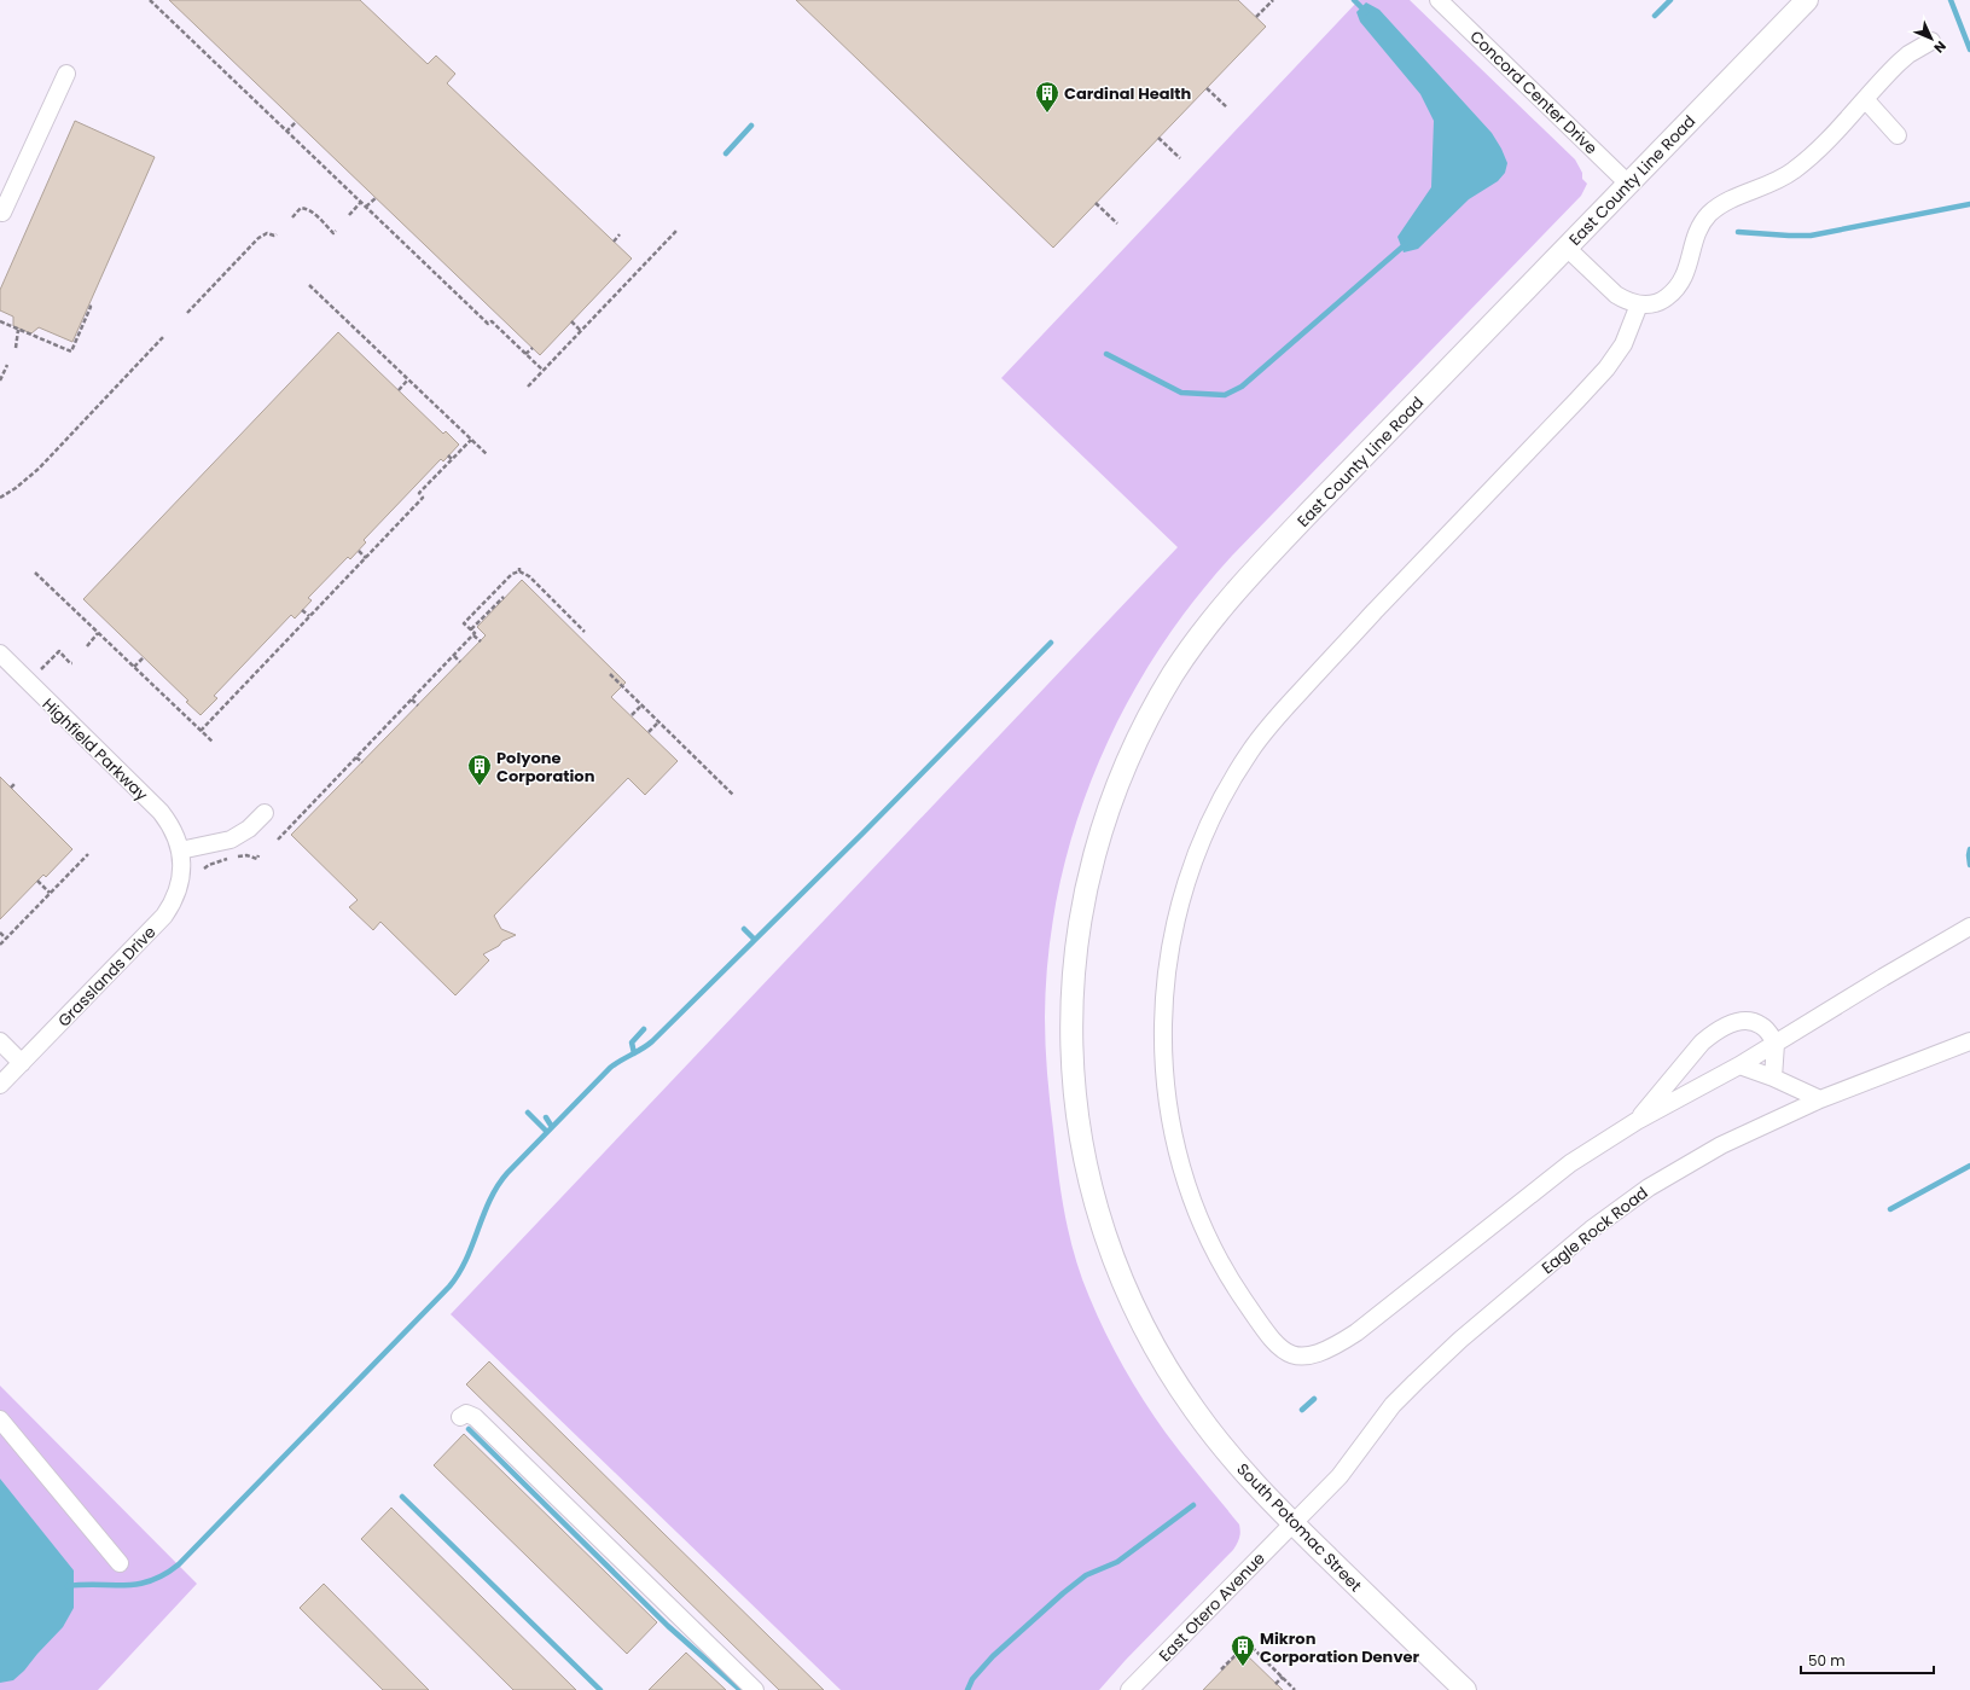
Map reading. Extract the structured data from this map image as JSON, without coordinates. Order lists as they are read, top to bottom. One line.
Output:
{"streets":{"main road":["East County Line Road","South Potomac Street"],"street":["Concord Center Drive","Highfield Parkway","Grasslands Drive","Eagle Rock Road","East Otero Avenue"]},"crossings":[["Concord Center Drive","East County Line Road"],["East County Line Road","South Potomac Street"],["Highfield Parkway","Grasslands Drive"],["Eagle Rock Road","South Potomac Street"],["Eagle Rock Road","East Otero Avenue"],["South Potomac Street","East Otero Avenue"]],"places":{"building":["Cardinal Health","Polyone Corporation","Mikron Corporation Denver"]},"scale_bar":"50 m","north":"bottom right"}
